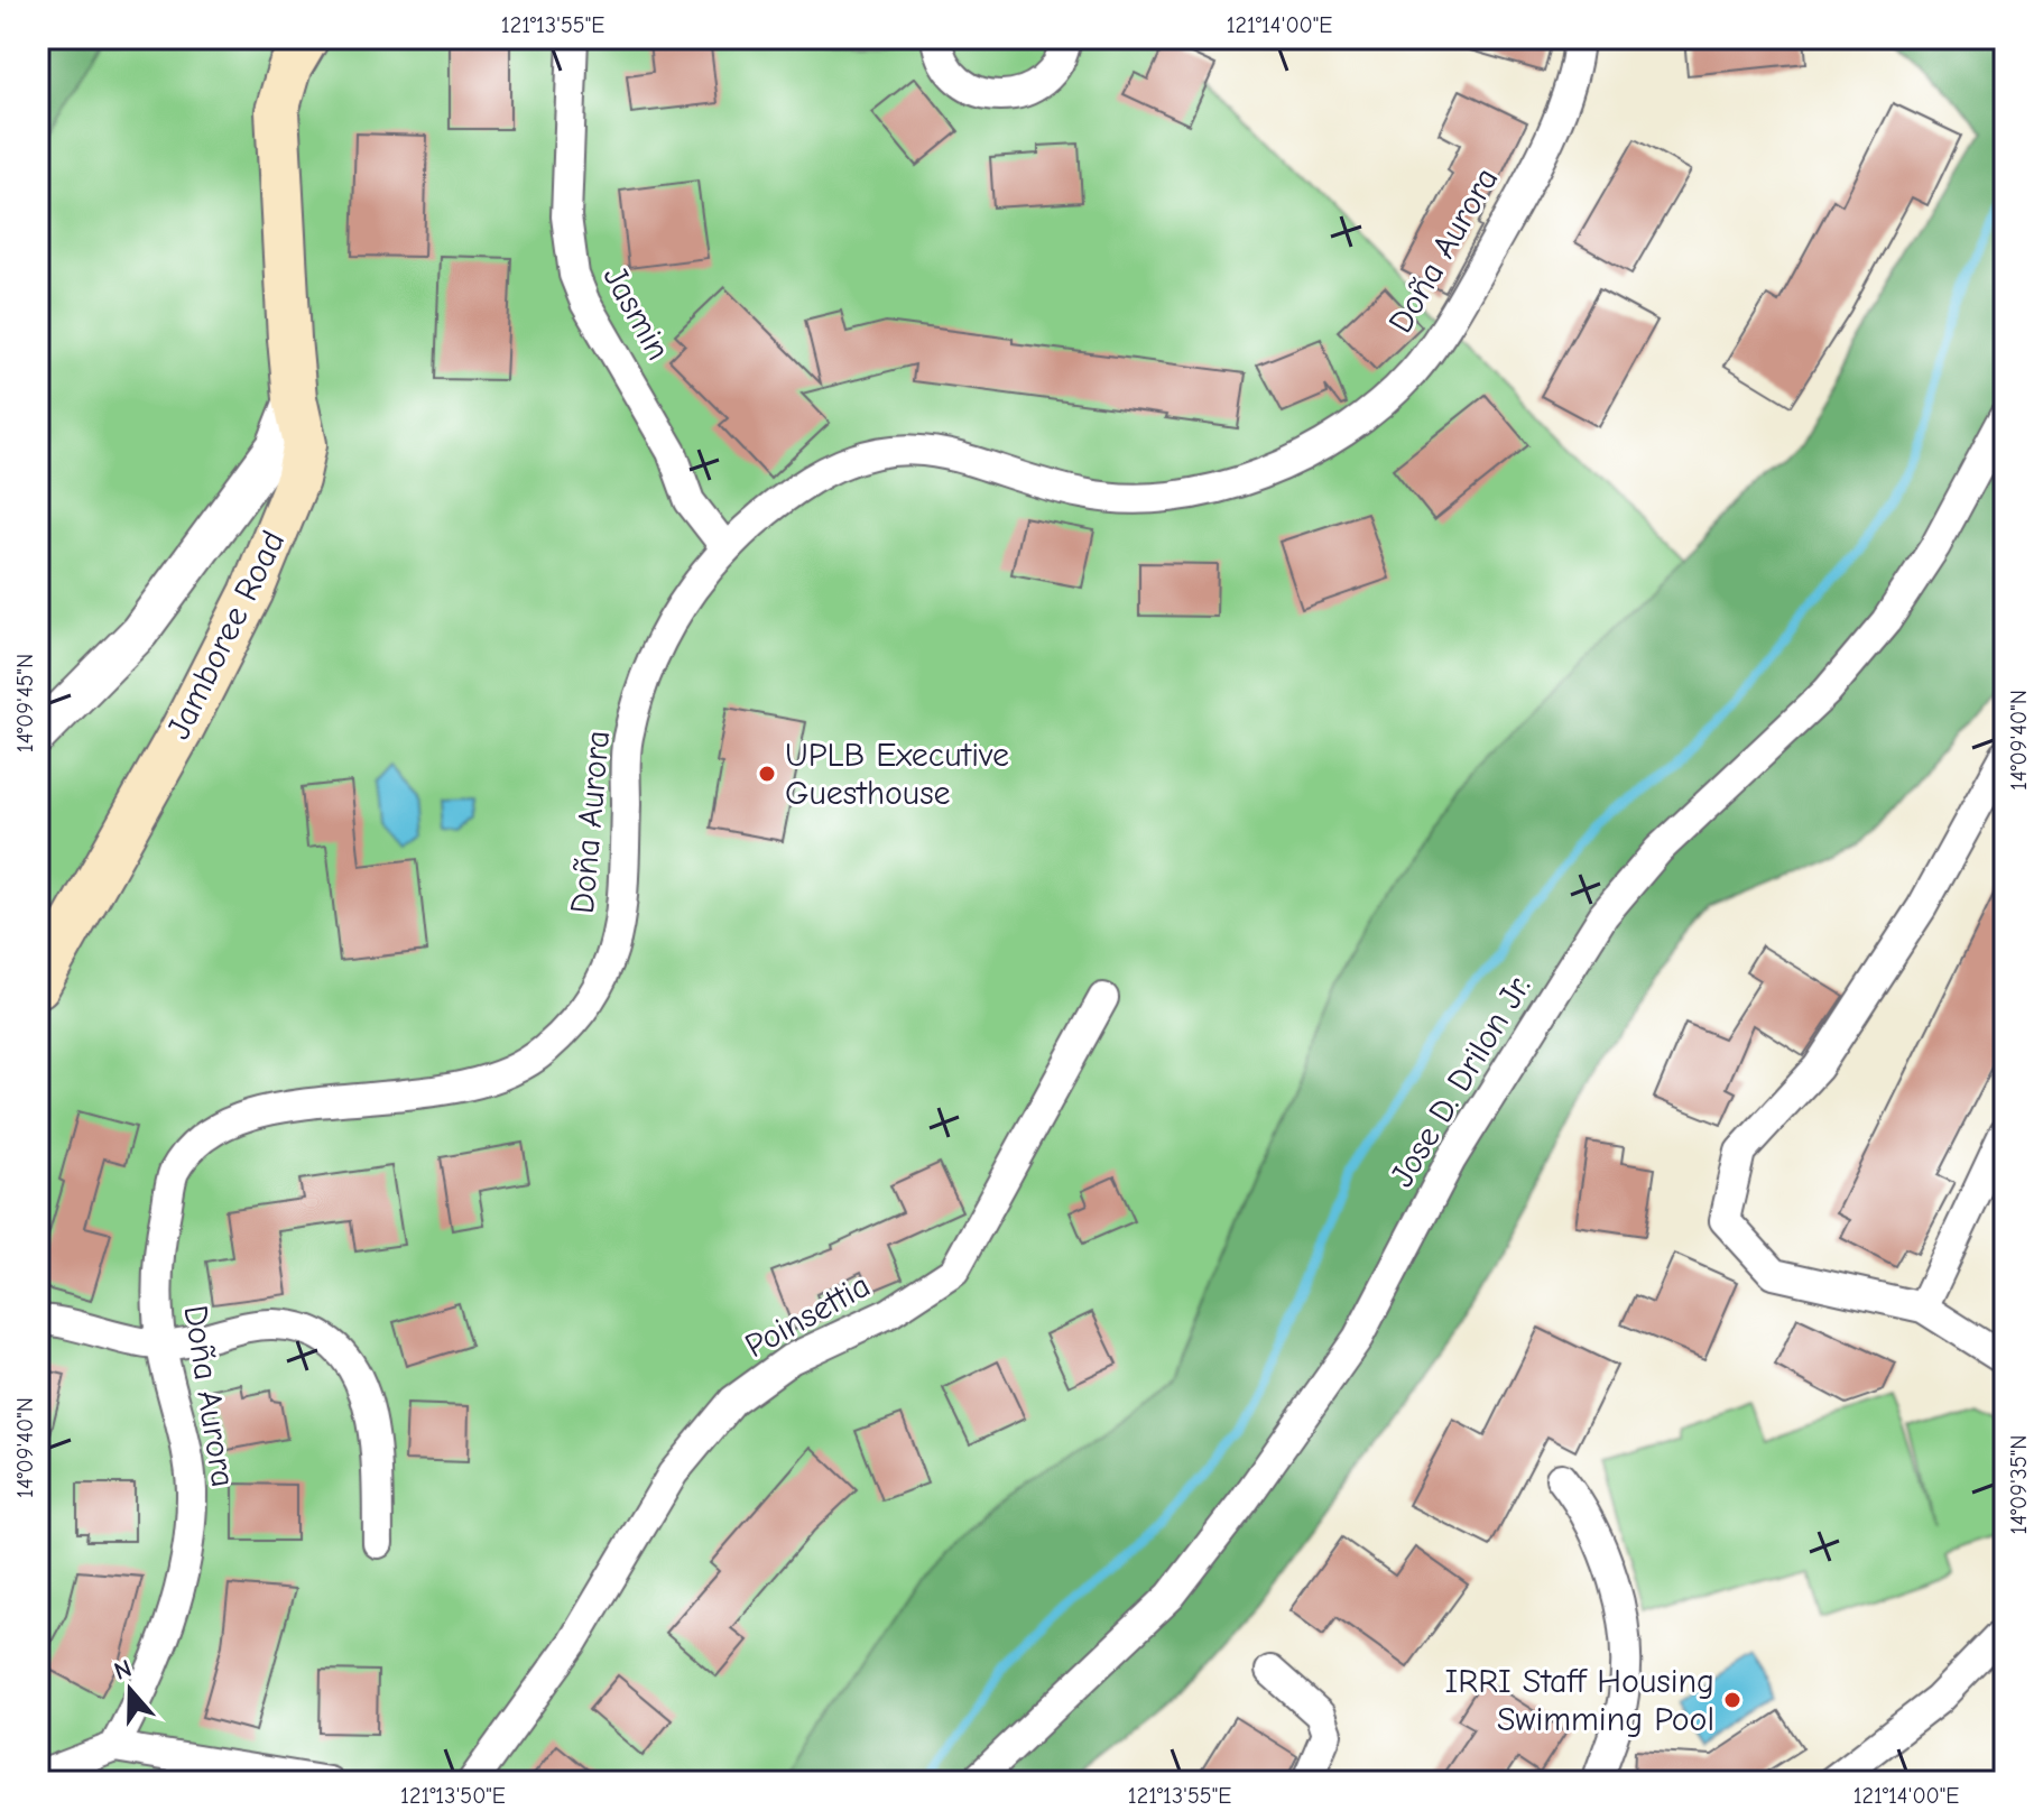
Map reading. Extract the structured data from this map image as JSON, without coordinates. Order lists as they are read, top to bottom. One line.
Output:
{"streets":{"main road":["Jamboree Road"],"street":["Doña Aurora","Jasmin","Jose D. Drilon Jr.","Poinsettia"]},"crossings":[["Doña Aurora","Jasmin"]],"places":["UPLB Executive Guesthouse","IRRI Staff Housing Swimming Pool"],"north":"top","coordinates":["121°13'55\"E","121°14'00\"E","14°09'45\"N","14°09'40\"N","14°09'35\"N","121°13'50\"E"]}
